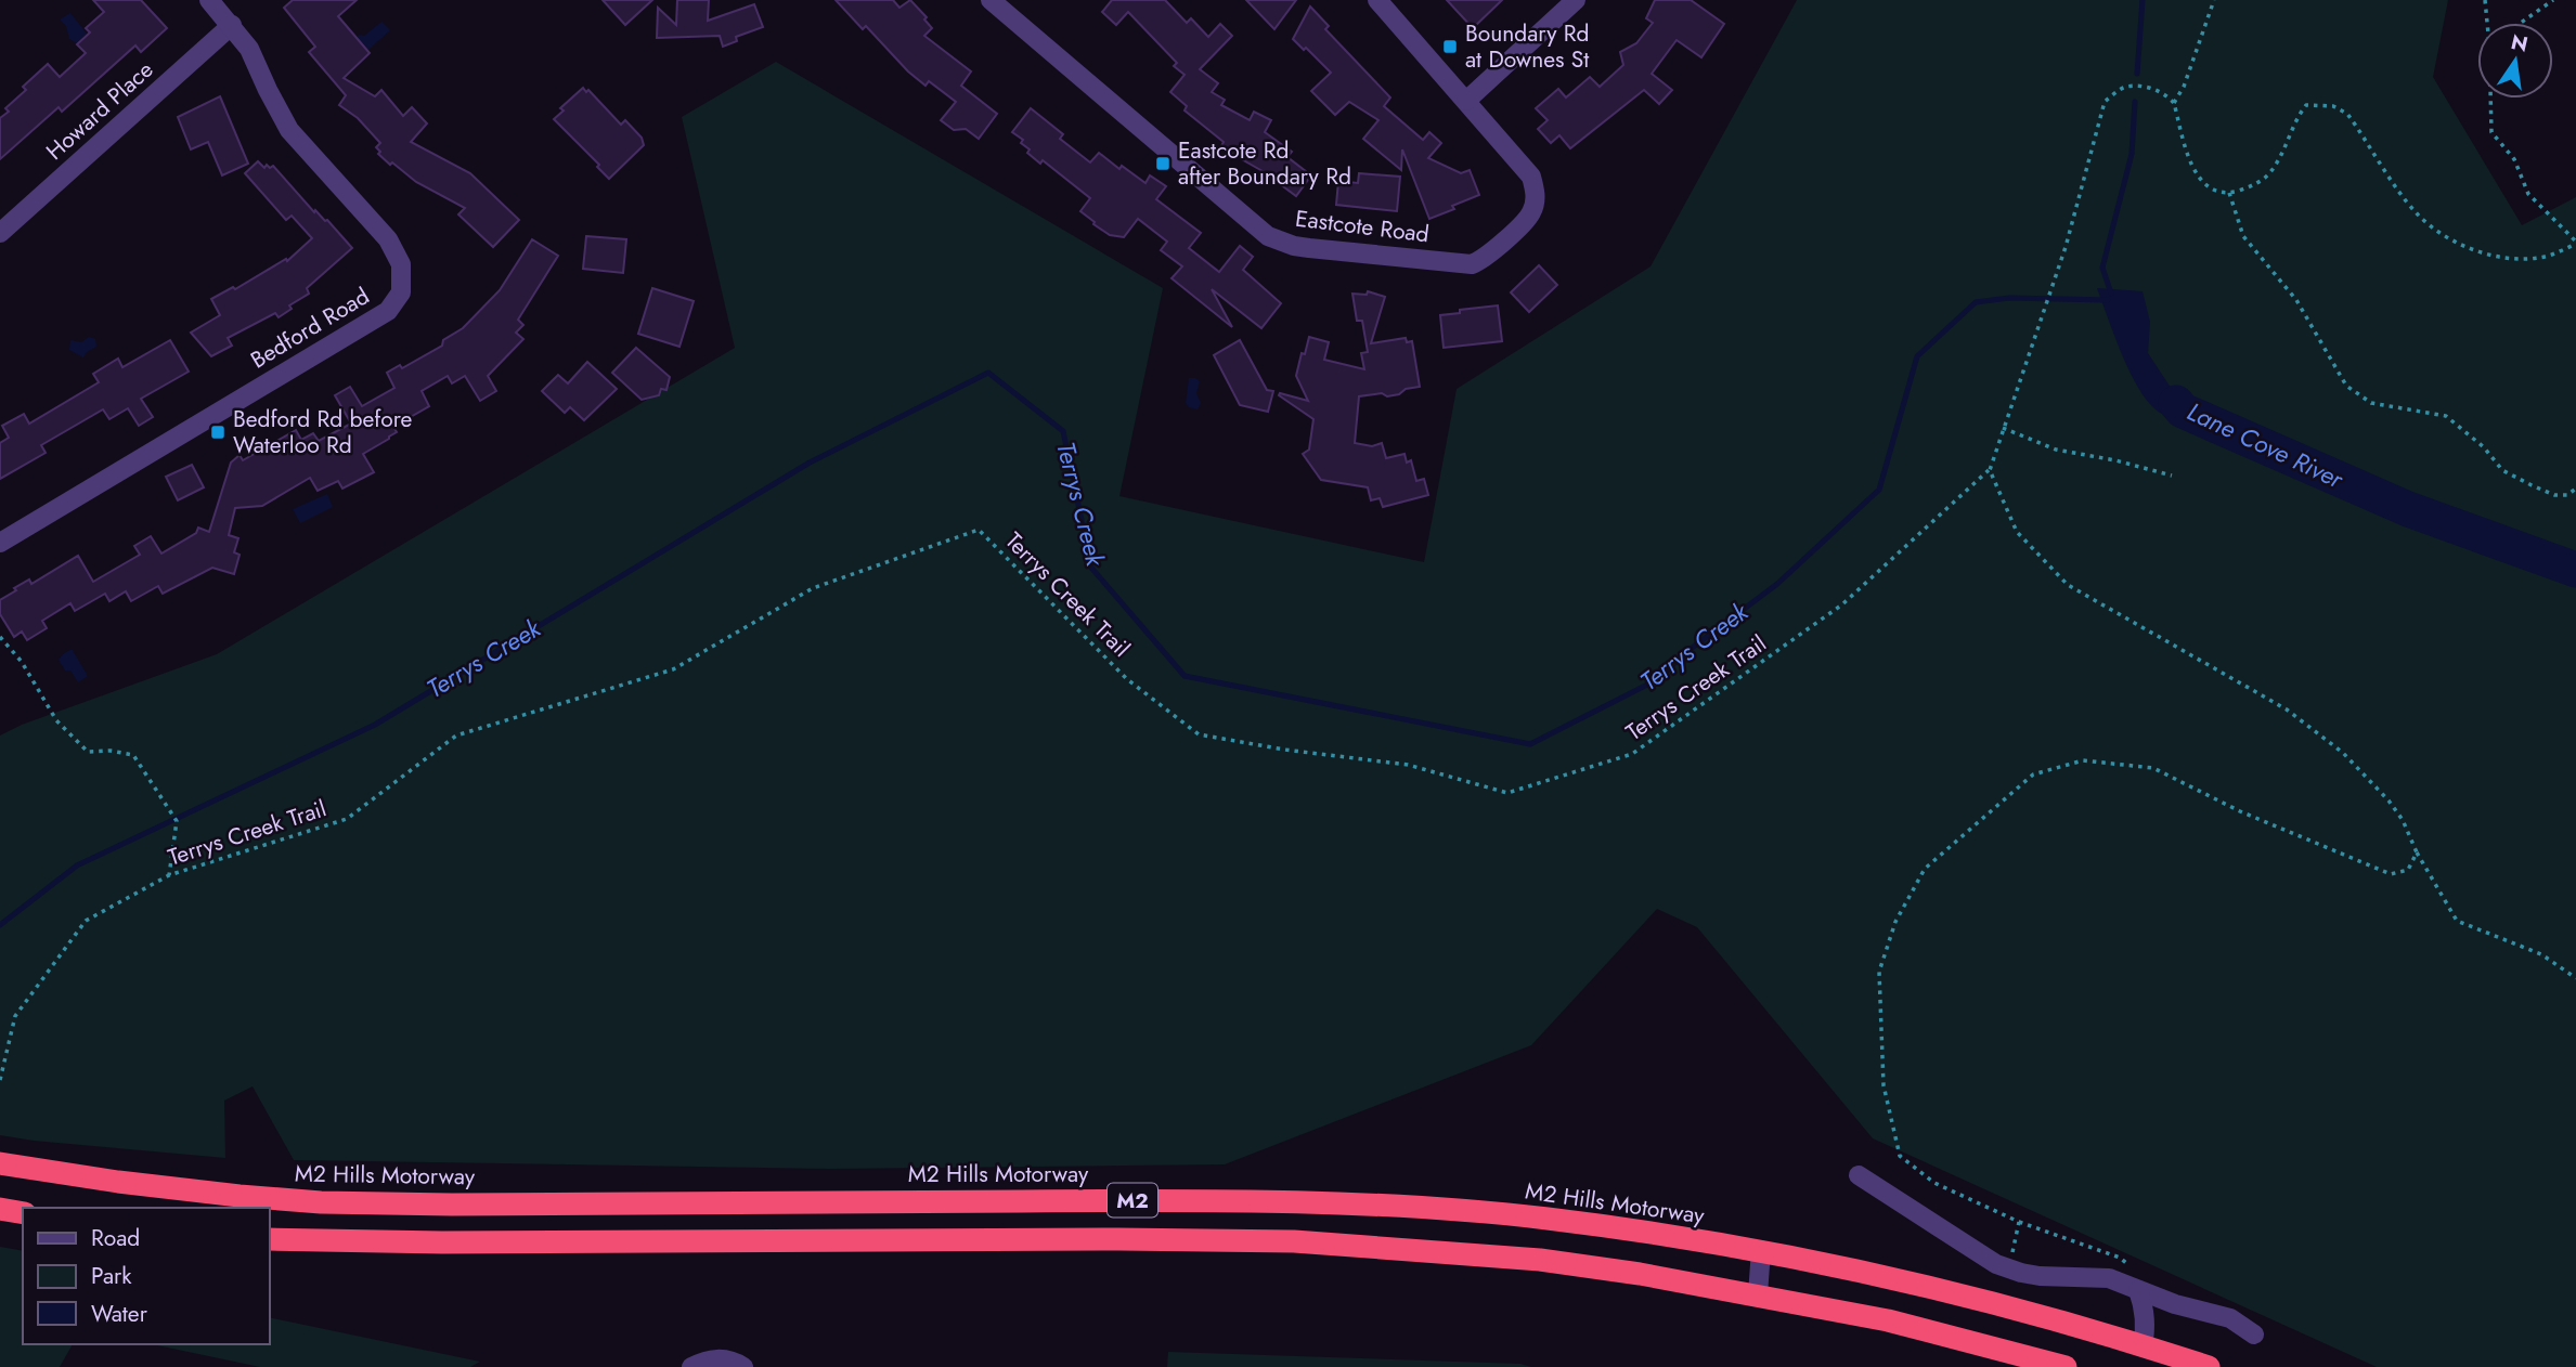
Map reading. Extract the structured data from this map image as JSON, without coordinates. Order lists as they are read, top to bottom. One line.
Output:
{"streets":{"highway":["M2 Hills Motorway","M2"],"street":["Howard Place","Eastcote Road","Bedford Road"],"path":["Terrys Creek Trail"]},"crossings":[["Howard Place","Bedford Road"]],"water":["Lane Cove River","Terrys Creek"],"places":{"transit":["Boundary Rd at Downes St","Eastcote Rd after Boundary Rd","Bedford Rd before Waterloo Rd"]},"legend":["Road","Park","Water"],"north":"top"}
